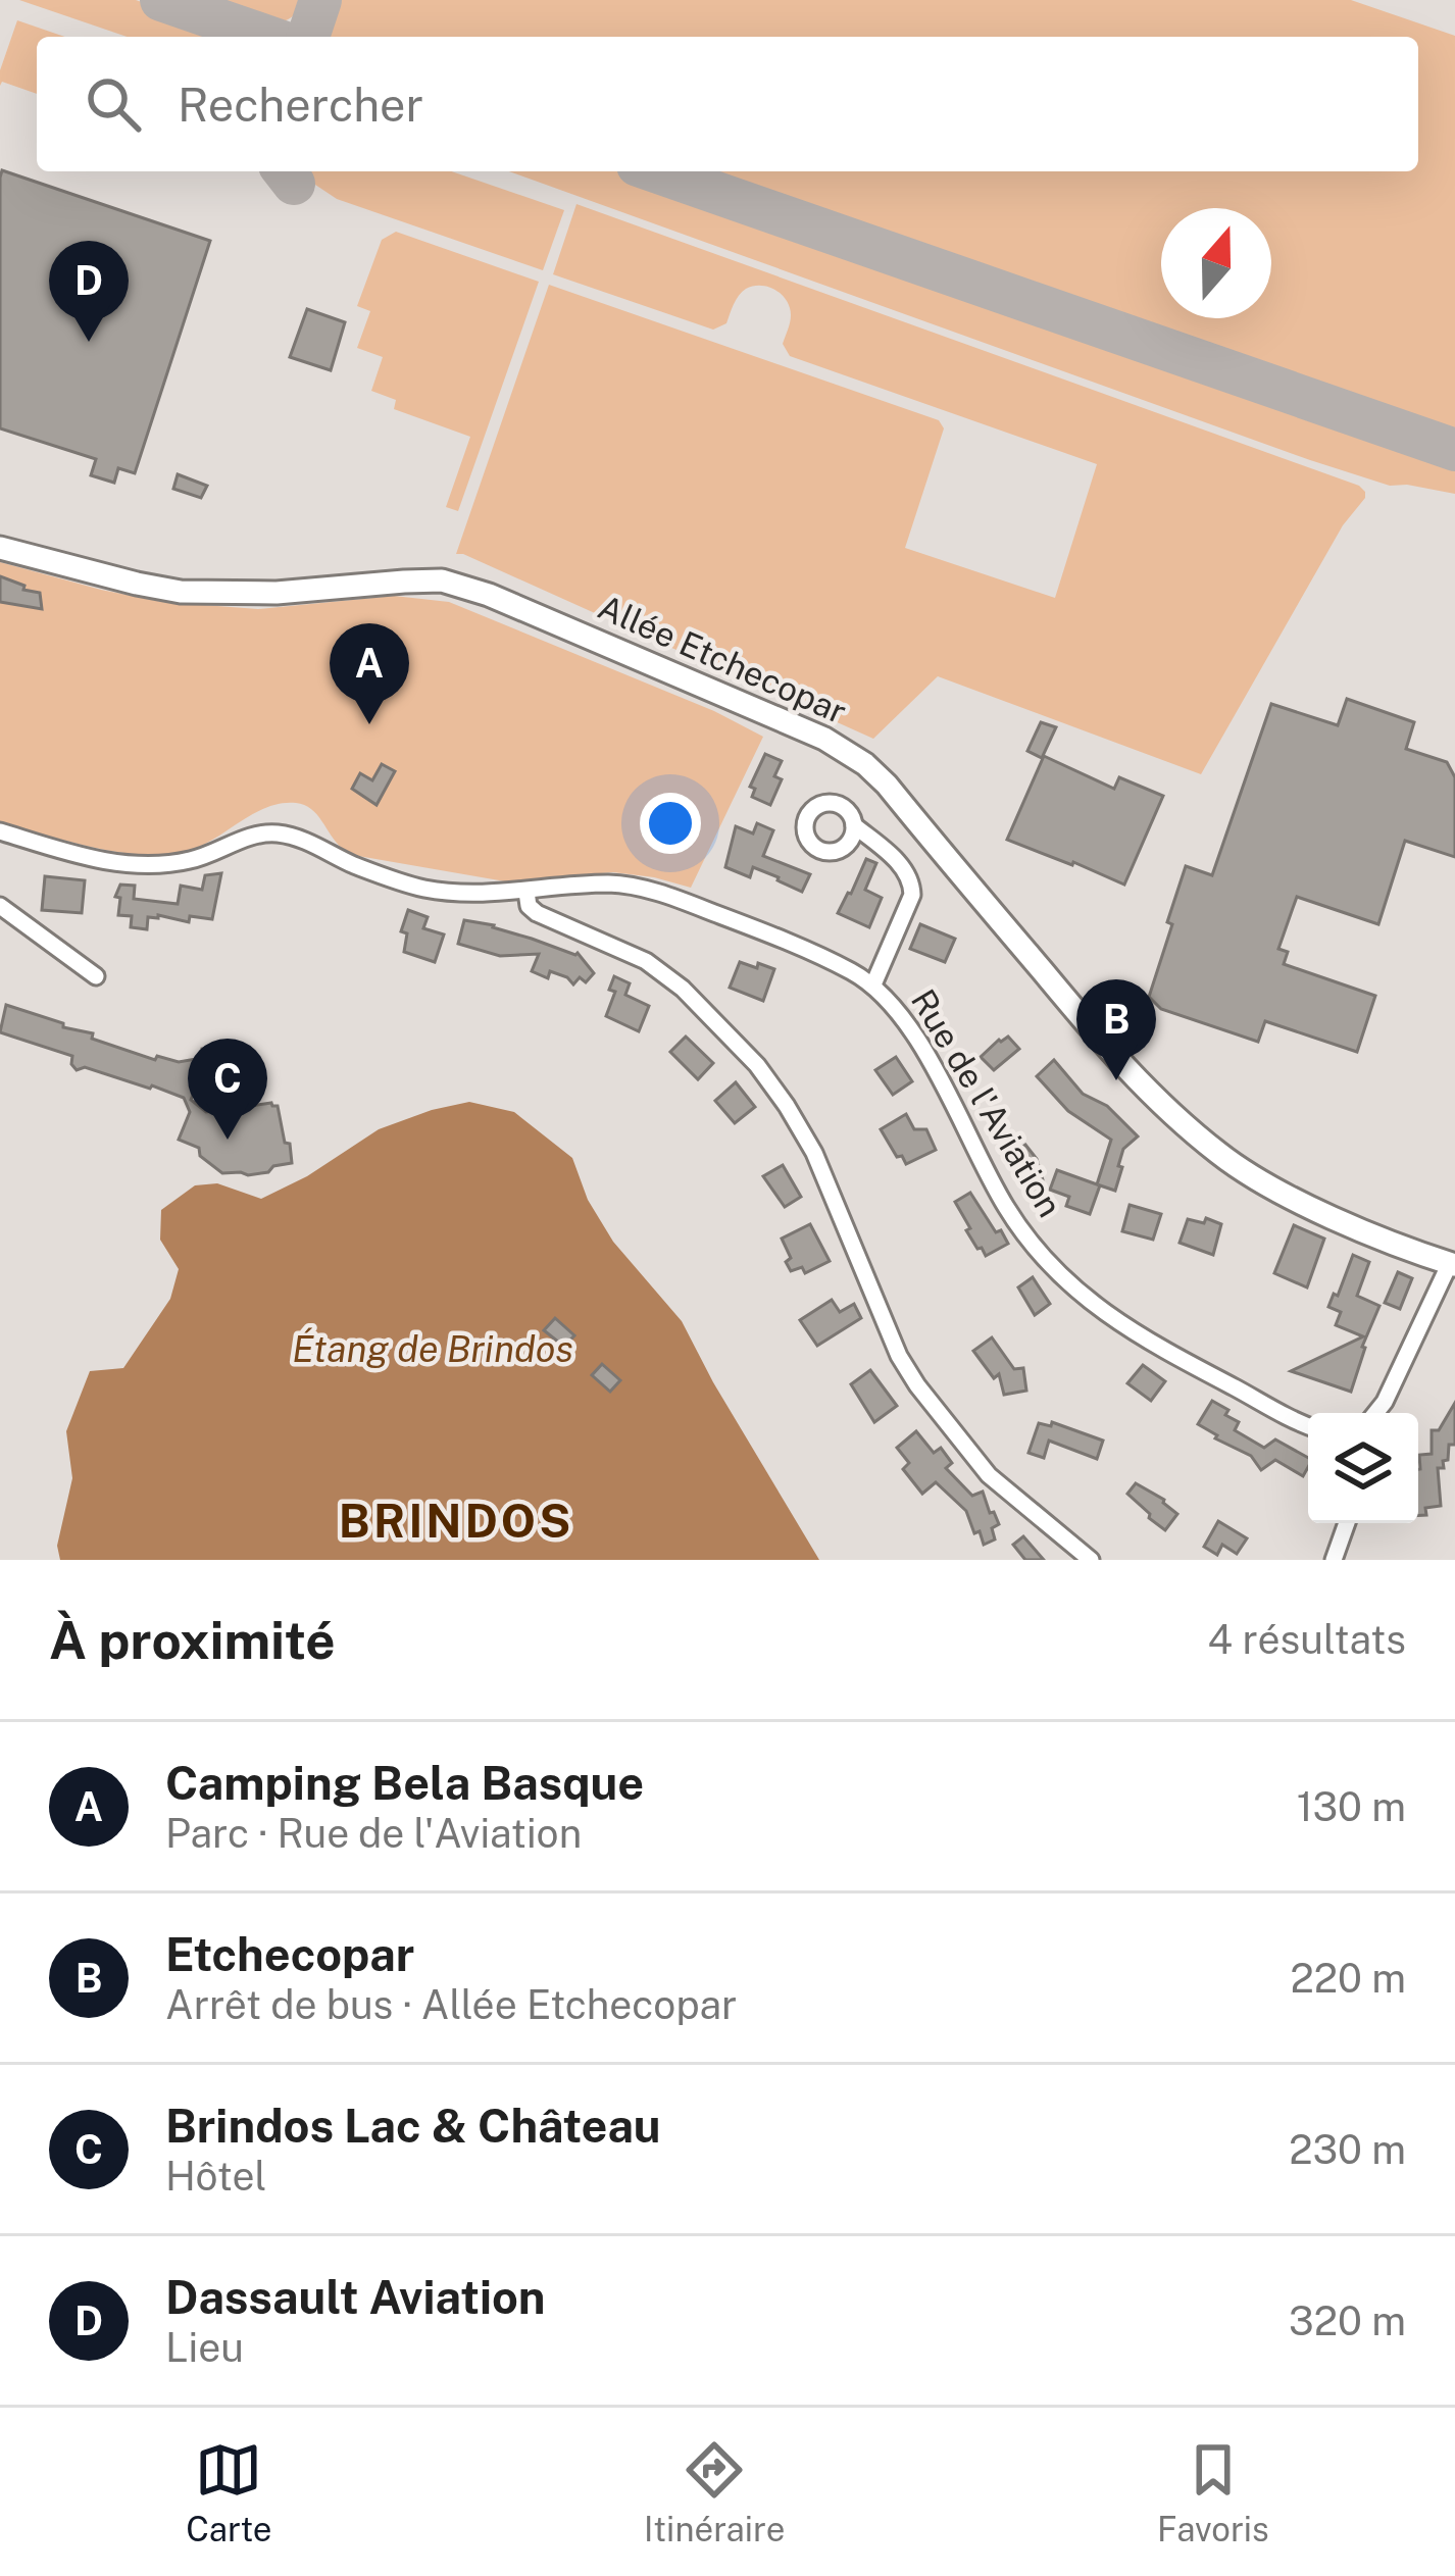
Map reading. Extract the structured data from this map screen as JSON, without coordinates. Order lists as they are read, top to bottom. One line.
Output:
{"streets":{"street":["Allée Etchecopar","Rue de l'Aviation"]},"districts":["BRINDOS"],"water":["Étang de Brindos"],"north":"top","page":{"search":"Rechercher","pins":["D","A","B","C"],"heading":["À proximité","4 résultats"],"list":[{"mark":"A","name":"Camping Bela Basque","note":"Parc · Rue de l'Aviation","value":"130 m"},{"mark":"B","name":"Etchecopar","note":"Arrêt de bus · Allée Etchecopar","value":"220 m"},{"mark":"C","name":"Brindos Lac & Château","note":"Hôtel","value":"230 m"},{"mark":"D","name":"Dassault Aviation","note":"Lieu","value":"320 m"}],"nav":["Carte","Itinéraire","Favoris"]}}
